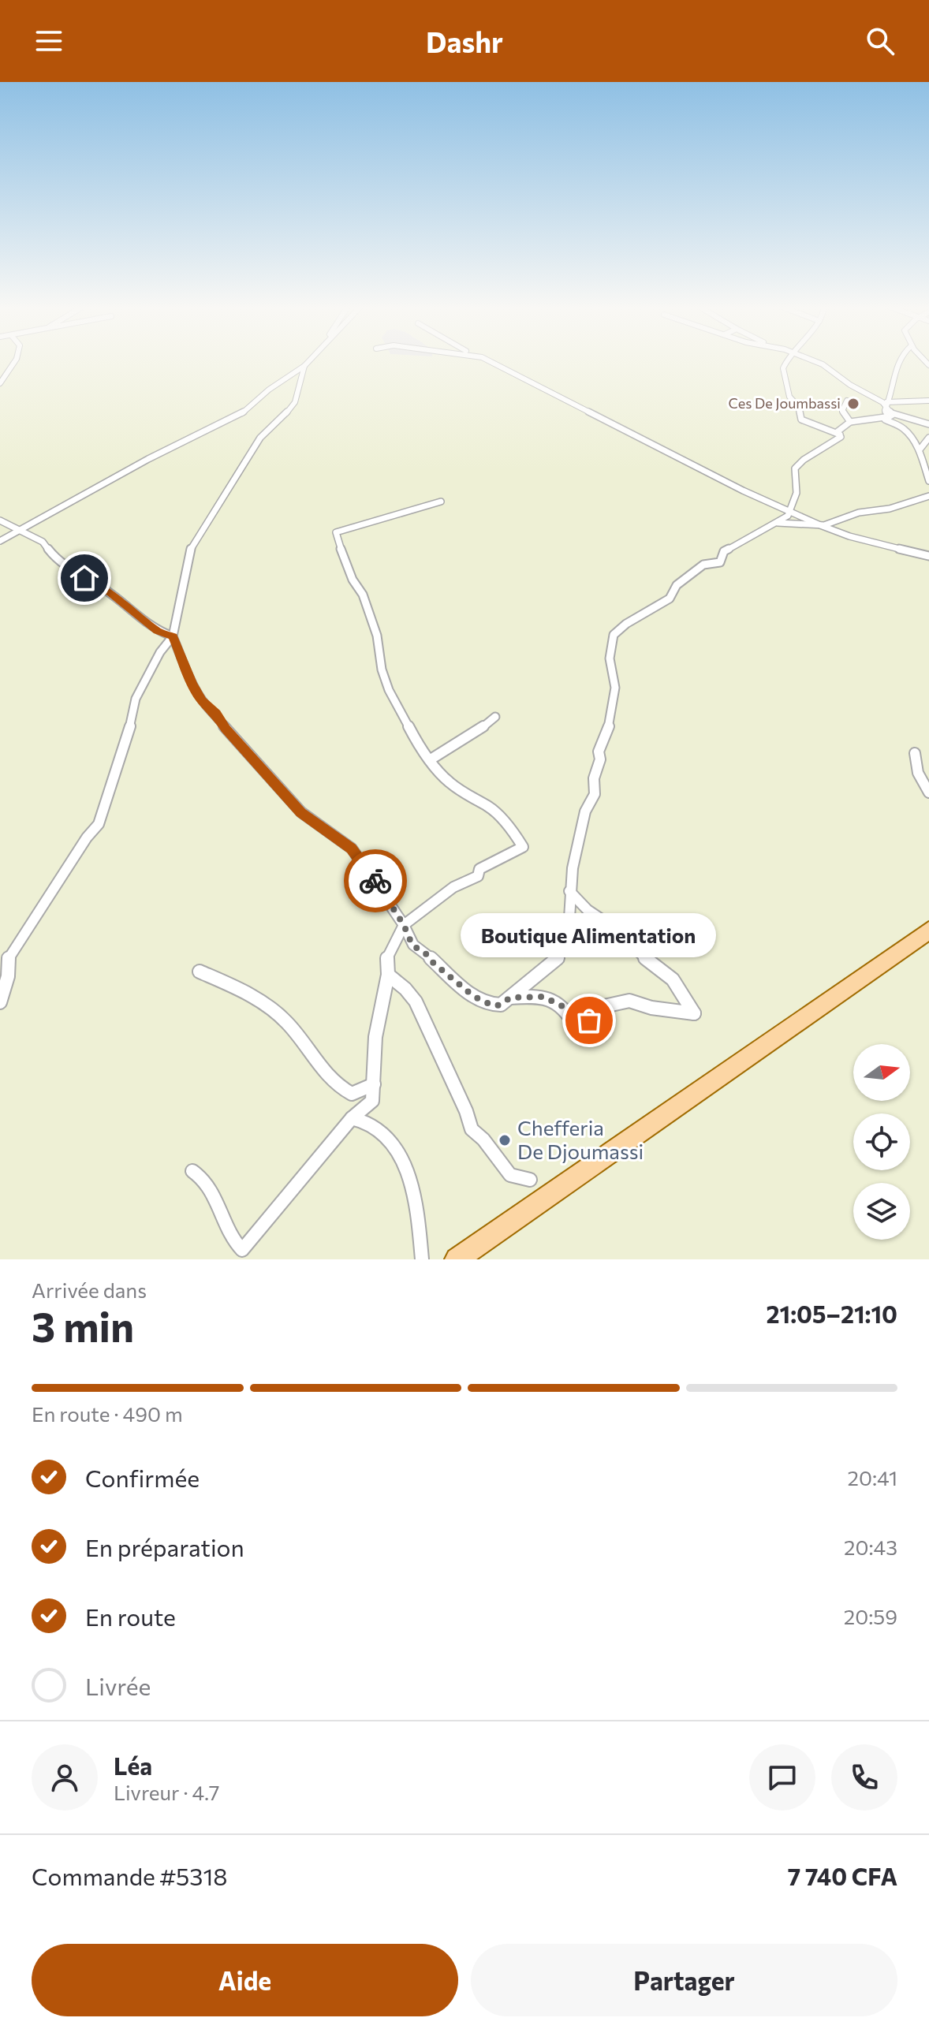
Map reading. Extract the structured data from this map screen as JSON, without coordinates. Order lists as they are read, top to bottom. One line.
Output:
{"places":["Ces De Joumbassi","Boutique Alimentation","Chefferia De Djoumassi"],"north":"right","page":{"header":"Dashr","bubble":"Boutique Alimentation","heading":["3 min","Arrivée dans","21:05–21:10"],"panel":["Léa","Livreur · 4.7","Commande #5318","7 740 CFA"],"bar":"En route · 490 m","list":[["Confirmée","20:41"],["En préparation","20:43"],["En route","20:59"],"Livrée"],"buttons":["Aide","Partager"]}}
